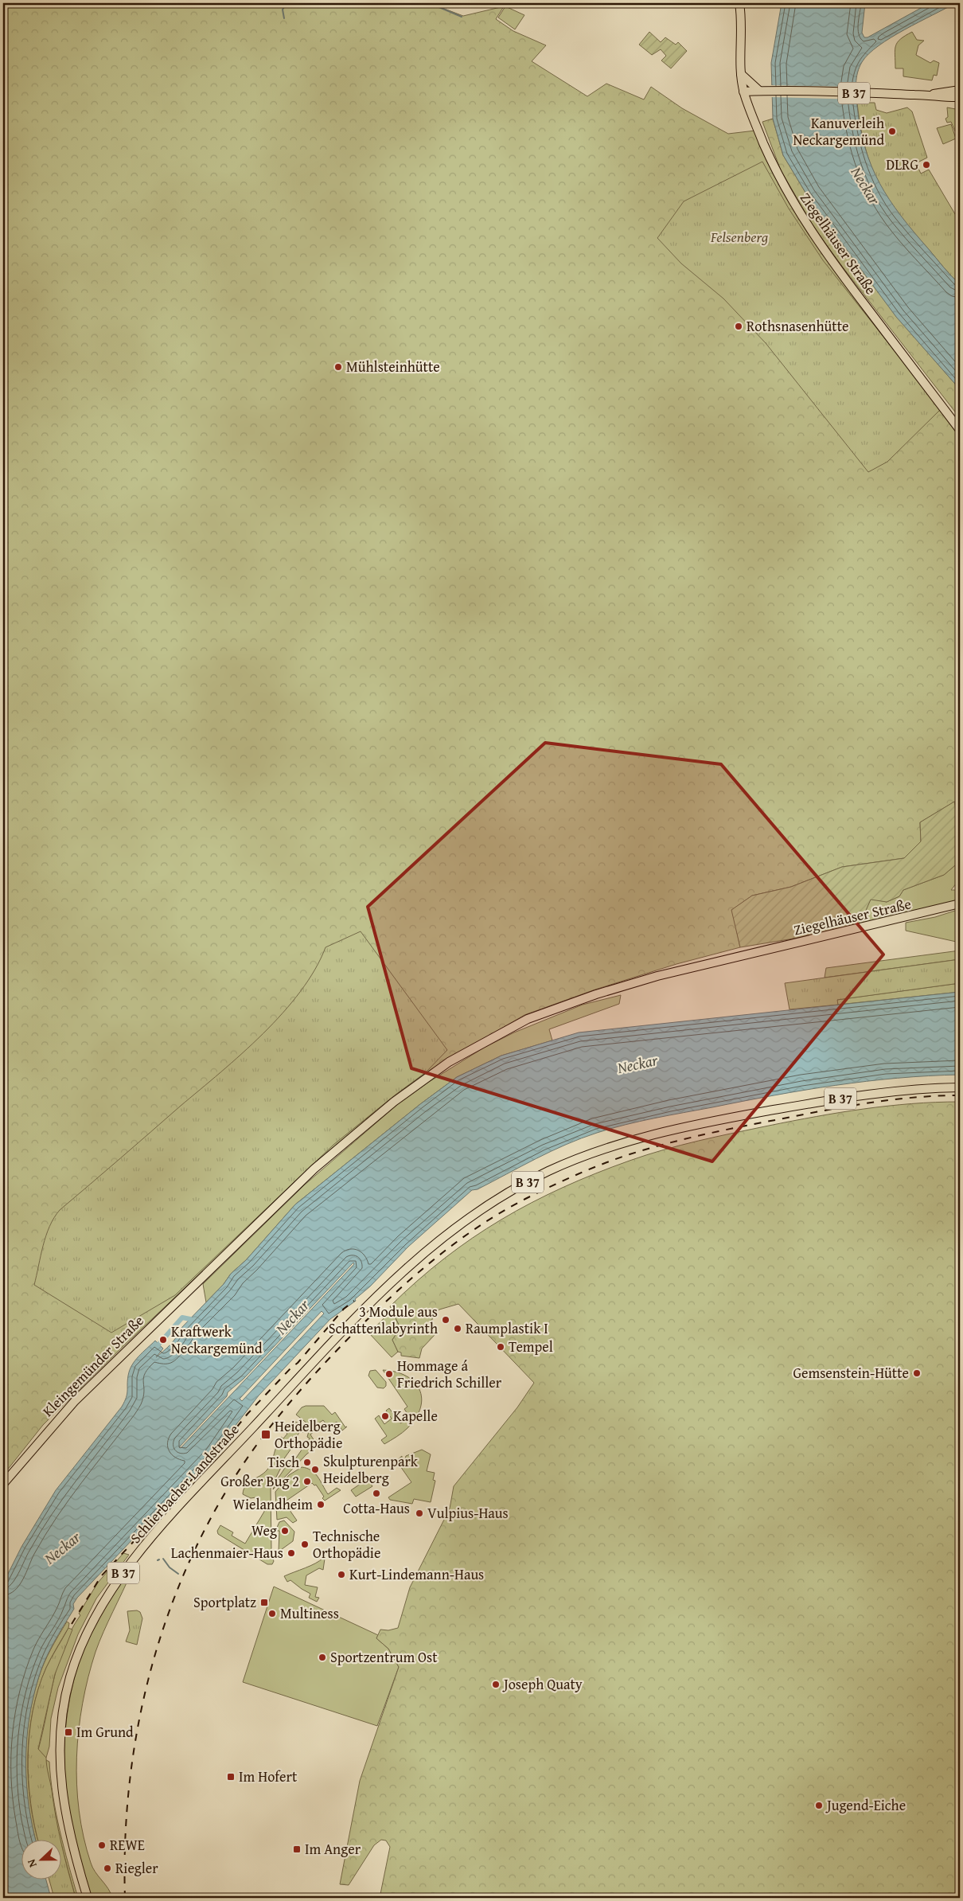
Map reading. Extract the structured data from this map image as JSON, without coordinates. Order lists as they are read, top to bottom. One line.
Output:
{"streets":{"main road":["B 37","Ziegelhäuser Straße","Kleingemünder Straße","Schlierbacher Landstraße"]},"crossings":[["B 37","Ziegelhäuser Straße"],["Ziegelhäuser Straße","Kleingemünder Straße"]],"water":["Neckar"],"parks":["Felsenberg"],"places":{"other":["Kanuverleih Neckargemünd","DLRG","Rothsnasenhütte","Mühlsteinhütte","3 Module aus Schattenlabyrinth","Raumplastik I","Kraftwerk Neckargemünd","Tempel","Gemsenstein-Hütte","Hommage á Friedrich Schiller","Kapelle","Tisch","Skulpturenpark Heidelberg","Großer Bug 2","Cotta-Haus","Wielandheim","Vulpius-Haus","Weg","Technische Orthopädie","Lachenmaier-Haus","Kurt-Lindemann-Haus","Multiness","Sportzentrum Ost","Joseph Quaty","Jugend-Eiche","REWE","Riegler"],"transit":["Heidelberg Orthopädie","Sportplatz","Im Grund","Im Hofert","Im Anger"]},"north":"left"}
